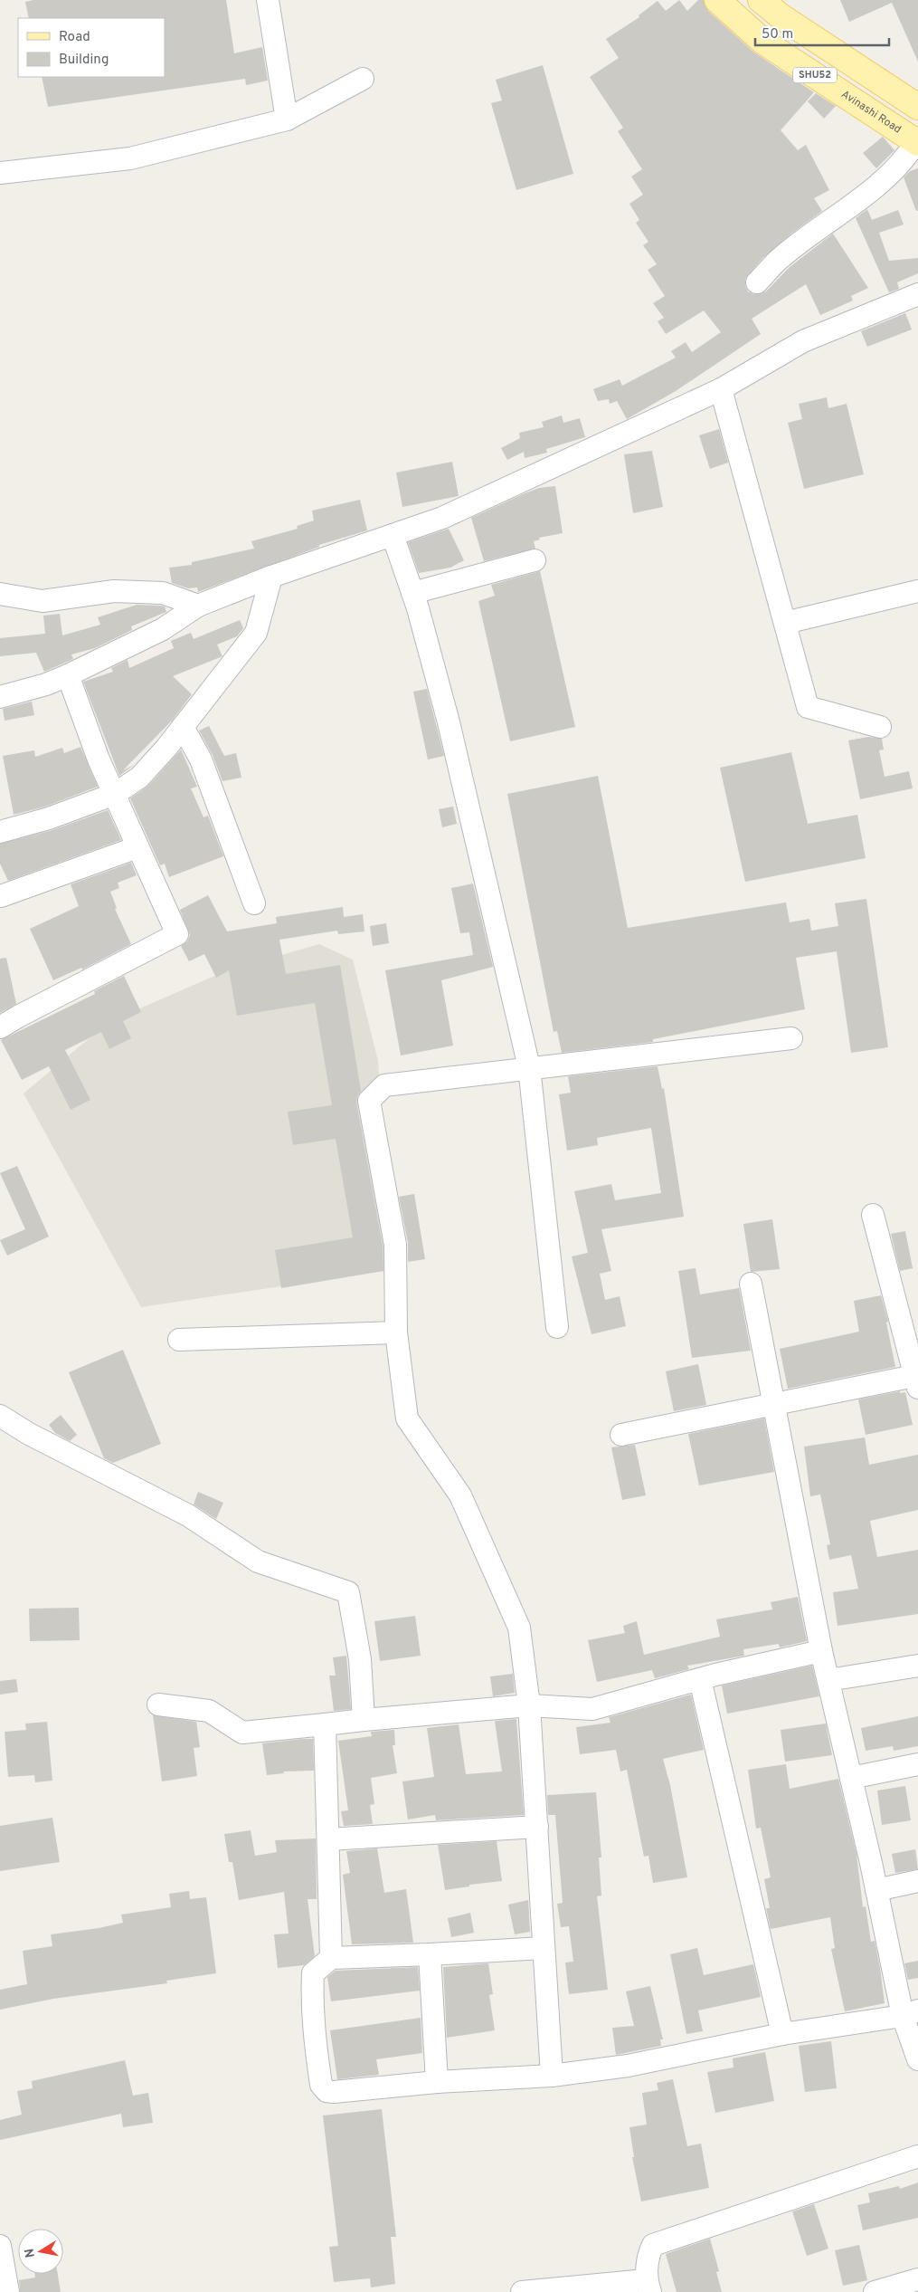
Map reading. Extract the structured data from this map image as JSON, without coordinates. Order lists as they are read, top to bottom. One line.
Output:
{"streets":{"main road":["SHU52","Avinashi Road"]},"legend":["Road","Building"],"scale_bar":"50 m","north":"left"}
